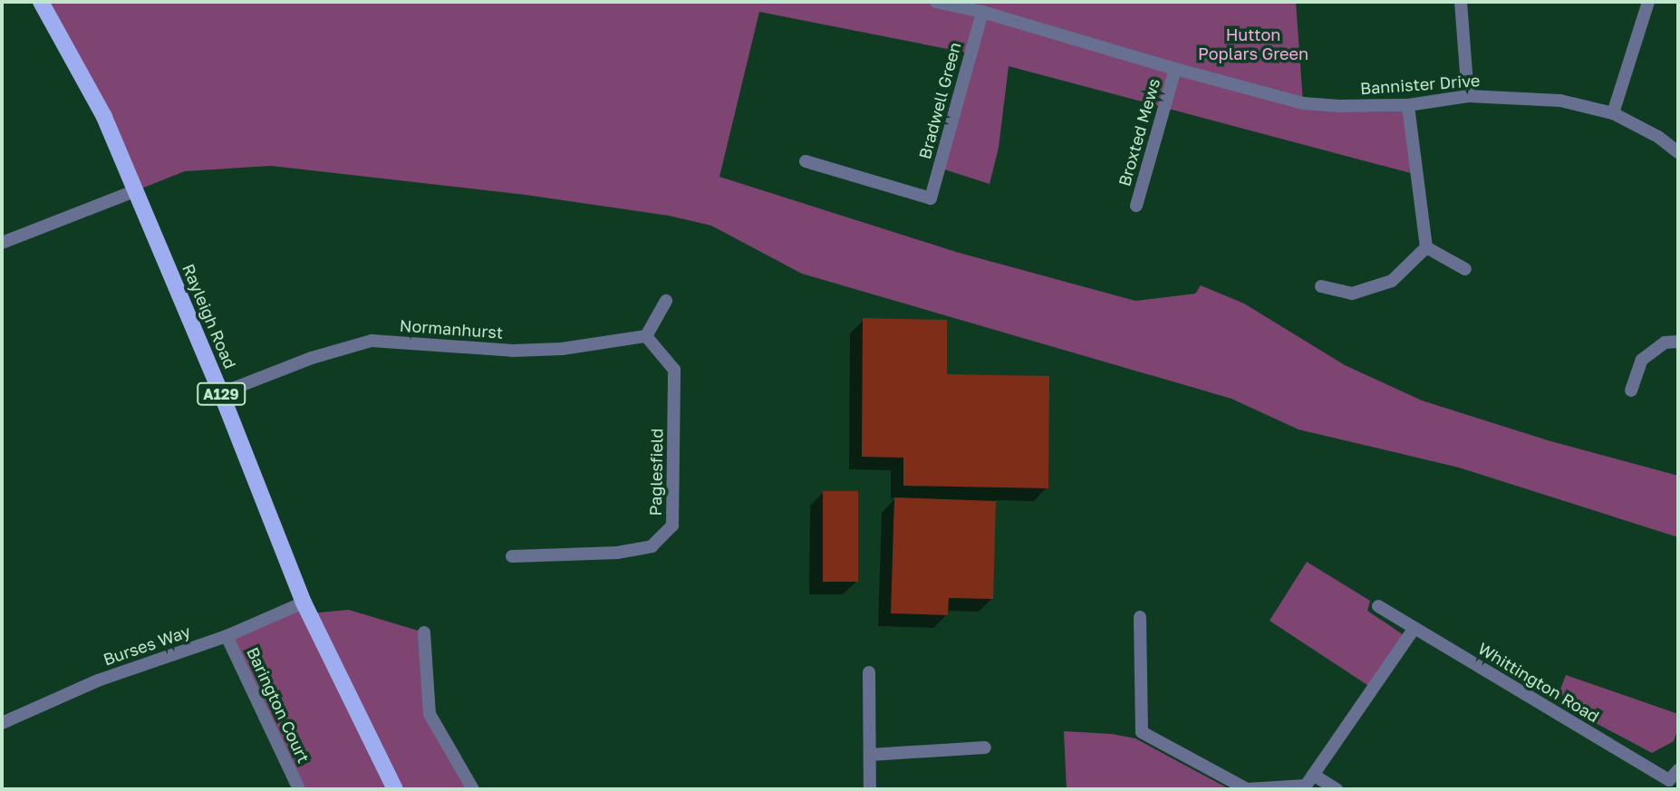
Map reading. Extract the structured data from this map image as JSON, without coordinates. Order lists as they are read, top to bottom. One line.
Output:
{"streets":{"main road":["Rayleigh Road","A129"],"street":["Bannister Drive","Bradwell Green","Broxted Mews","Normanhurst","Paglesfield","Burses Way","Whittington Road","Barington Court"]},"crossings":[["Bannister Drive","Bradwell Green"],["Bannister Drive","Broxted Mews"],["Rayleigh Road","Normanhurst"],["Rayleigh Road","Burses Way"],["Normanhurst","Paglesfield"],["Burses Way","Barington Court"]],"parks":["Hutton Poplars Green"]}
